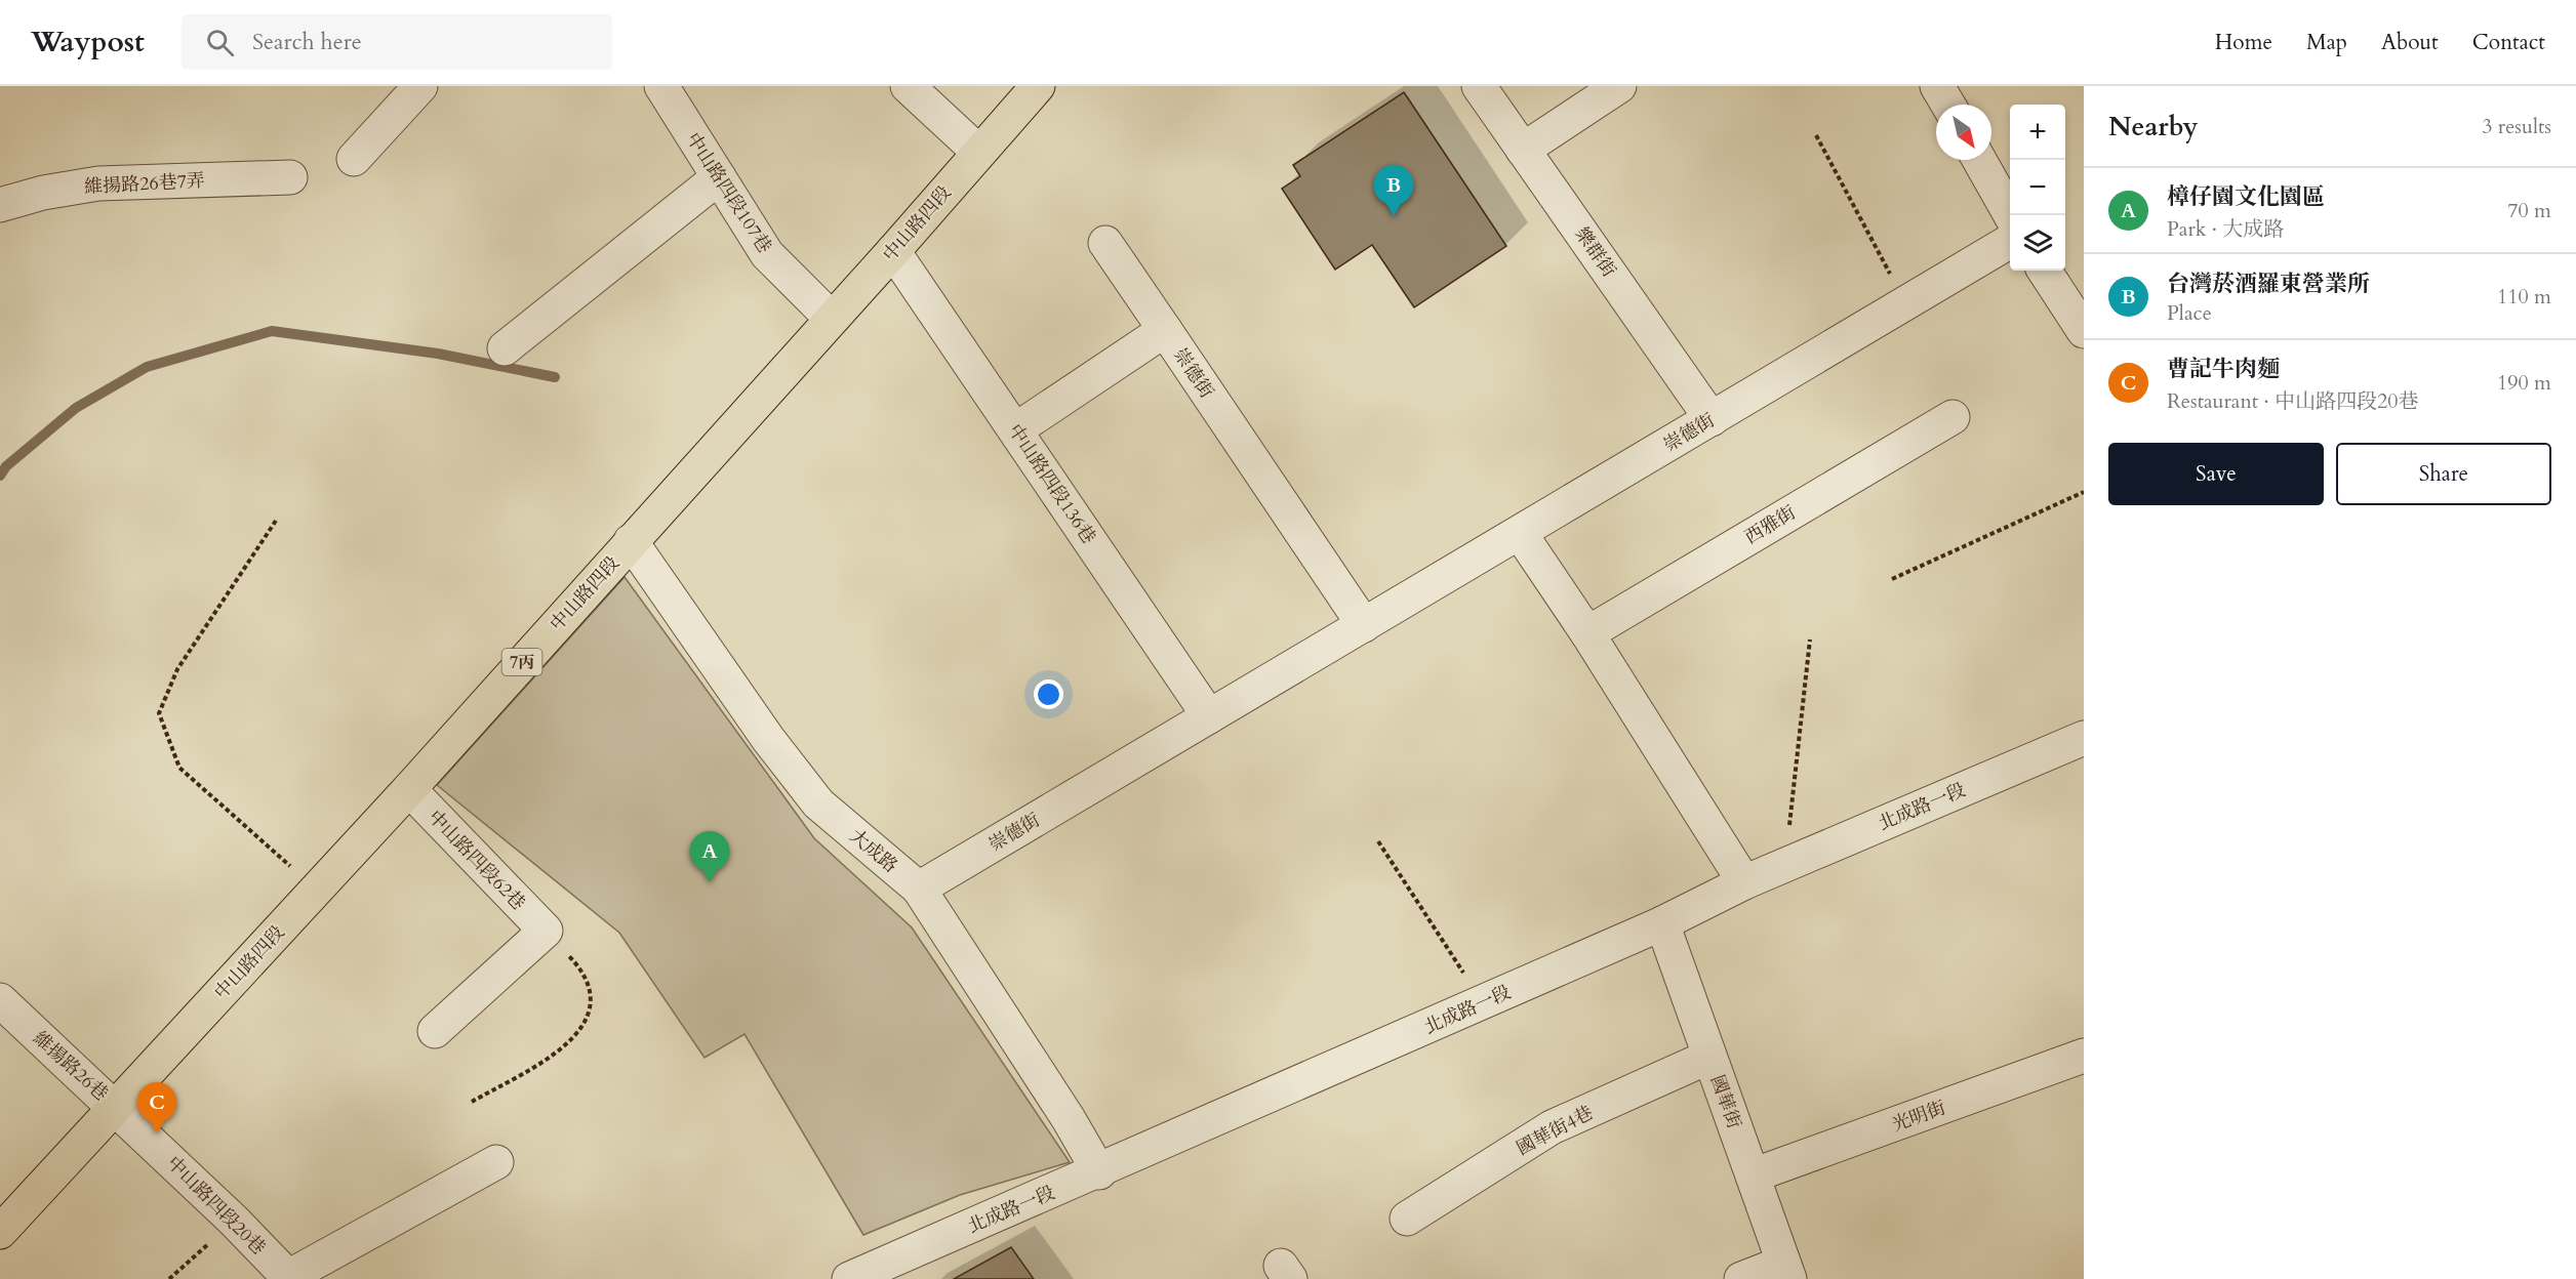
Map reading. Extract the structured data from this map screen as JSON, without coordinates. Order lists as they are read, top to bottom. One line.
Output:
{"streets":{"main road":["中山路四段","7丙"],"street":["維揚路26巷7弄","中山路四段107巷","樂群街","崇德街","中山路四段136巷","西雅街","北成路一段","大成路","中山路四段62巷","維揚路26巷","國華街","光明街","國華街4巷","中山路四段20巷"]},"crossings":[["中山路四段107巷","中山路四段"],["中山路四段","中山路四段136巷"],["中山路四段","大成路"],["中山路四段","中山路四段62巷"],["中山路四段","維揚路26巷"],["中山路四段","中山路四段20巷"],["樂群街","崇德街"],["崇德街","中山路四段136巷"],["崇德街","大成路"],["北成路一段","大成路"],["北成路一段","國華街"],["維揚路26巷","中山路四段20巷"],["國華街","光明街"],["國華街","國華街4巷"]],"north":"bottom right","page":{"header":"Waypost","search":"Search here","nav":["Home","Map","About","Contact"],"heading":["Nearby","3 results"],"map_buttons":["+","−"],"pins":["B","A","C"],"list":[{"mark":"A","name":"樟仔園文化園區","note":"Park · 大成路","value":"70 m"},{"mark":"B","name":"台灣菸酒羅東營業所","note":"Place","value":"110 m"},{"mark":"C","name":"曹記牛肉麵","note":"Restaurant · 中山路四段20巷","value":"190 m"}],"buttons":["Save","Share"]}}
